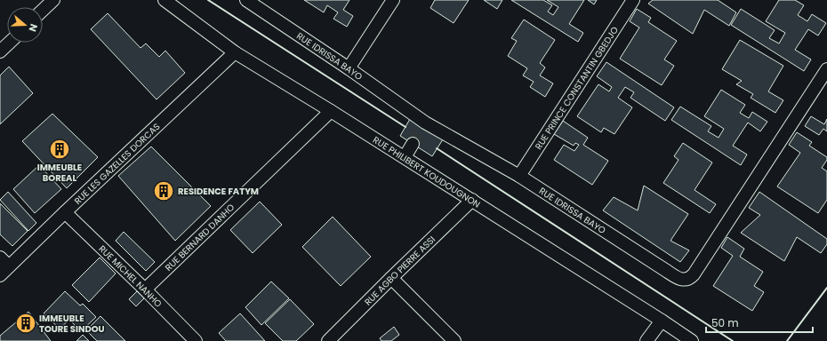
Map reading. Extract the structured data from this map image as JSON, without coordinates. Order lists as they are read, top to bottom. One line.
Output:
{"streets":{"street":["RUE IDRISSA BAYO","RUE PRINCE CONSTANTIN GBEDJO","RUE LES GAZELLES DORCAS","RUE PHILIBERT KOUDOUGNON","RUE BERNARD DANHO","RUE AGBO PIERRE ASSI","RUE MICHEL NANHO"]},"crossings":[["RUE IDRISSA BAYO","RUE PRINCE CONSTANTIN GBEDJO"],["RUE LES GAZELLES DORCAS","RUE PHILIBERT KOUDOUGNON"],["RUE LES GAZELLES DORCAS","RUE MICHEL NANHO"],["RUE PHILIBERT KOUDOUGNON","RUE BERNARD DANHO"],["RUE PHILIBERT KOUDOUGNON","RUE AGBO PIERRE ASSI"],["RUE BERNARD DANHO","RUE MICHEL NANHO"]],"places":{"building":["IMMEUBLE BOREAL","RESIDENCE FATYM","IMMEUBLE TOURE SINDOU"]},"scale_bar":"50 m","north":"right"}
